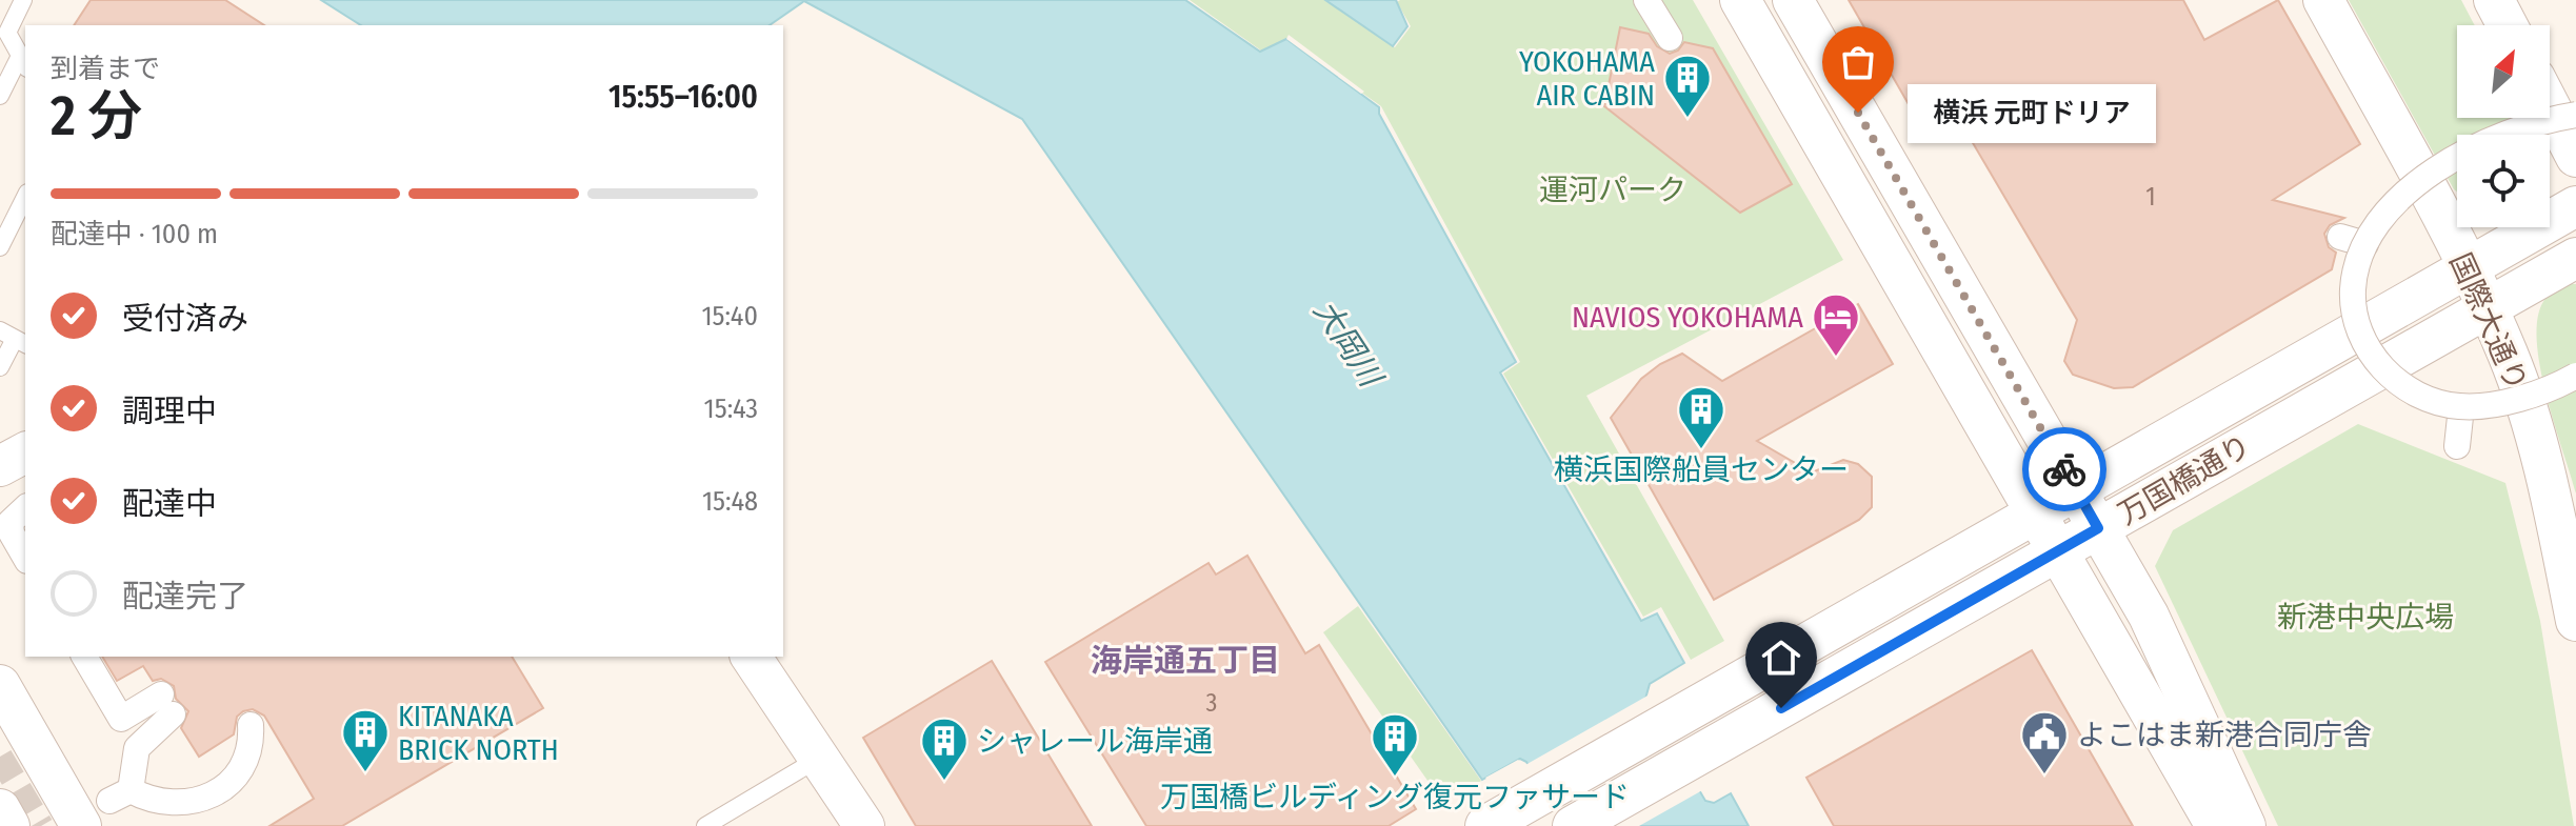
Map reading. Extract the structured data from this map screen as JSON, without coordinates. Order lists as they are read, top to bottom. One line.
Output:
{"streets":{"street":["国際大通り","万国橋通り"]},"crossings":[["国際大通り","万国橋通り"]],"districts":["海岸通五丁目"],"water":["大岡川"],"parks":["運河パーク","新港中央広場"],"places":{"other":["横浜 元町ドリア"],"building":["YOKOHAMA AIR CABIN","横浜国際船員センター","KITANAKA BRICK NORTH","万国橋ビルディング復元ファサード","シャレール海岸通"],"hotel":["NAVIOS YOKOHAMA"],"public building":["よこはま新港合同庁舎"]},"house_numbers":["1","3"],"north":"top right","page":{"heading":["2 分","到着まで","15:55–16:00"],"bubble":"横浜 元町ドリア","bar":"配達中 · 100 m","list":[["受付済み","15:40"],["調理中","15:43"],["配達中","15:48"],"配達完了"]}}
